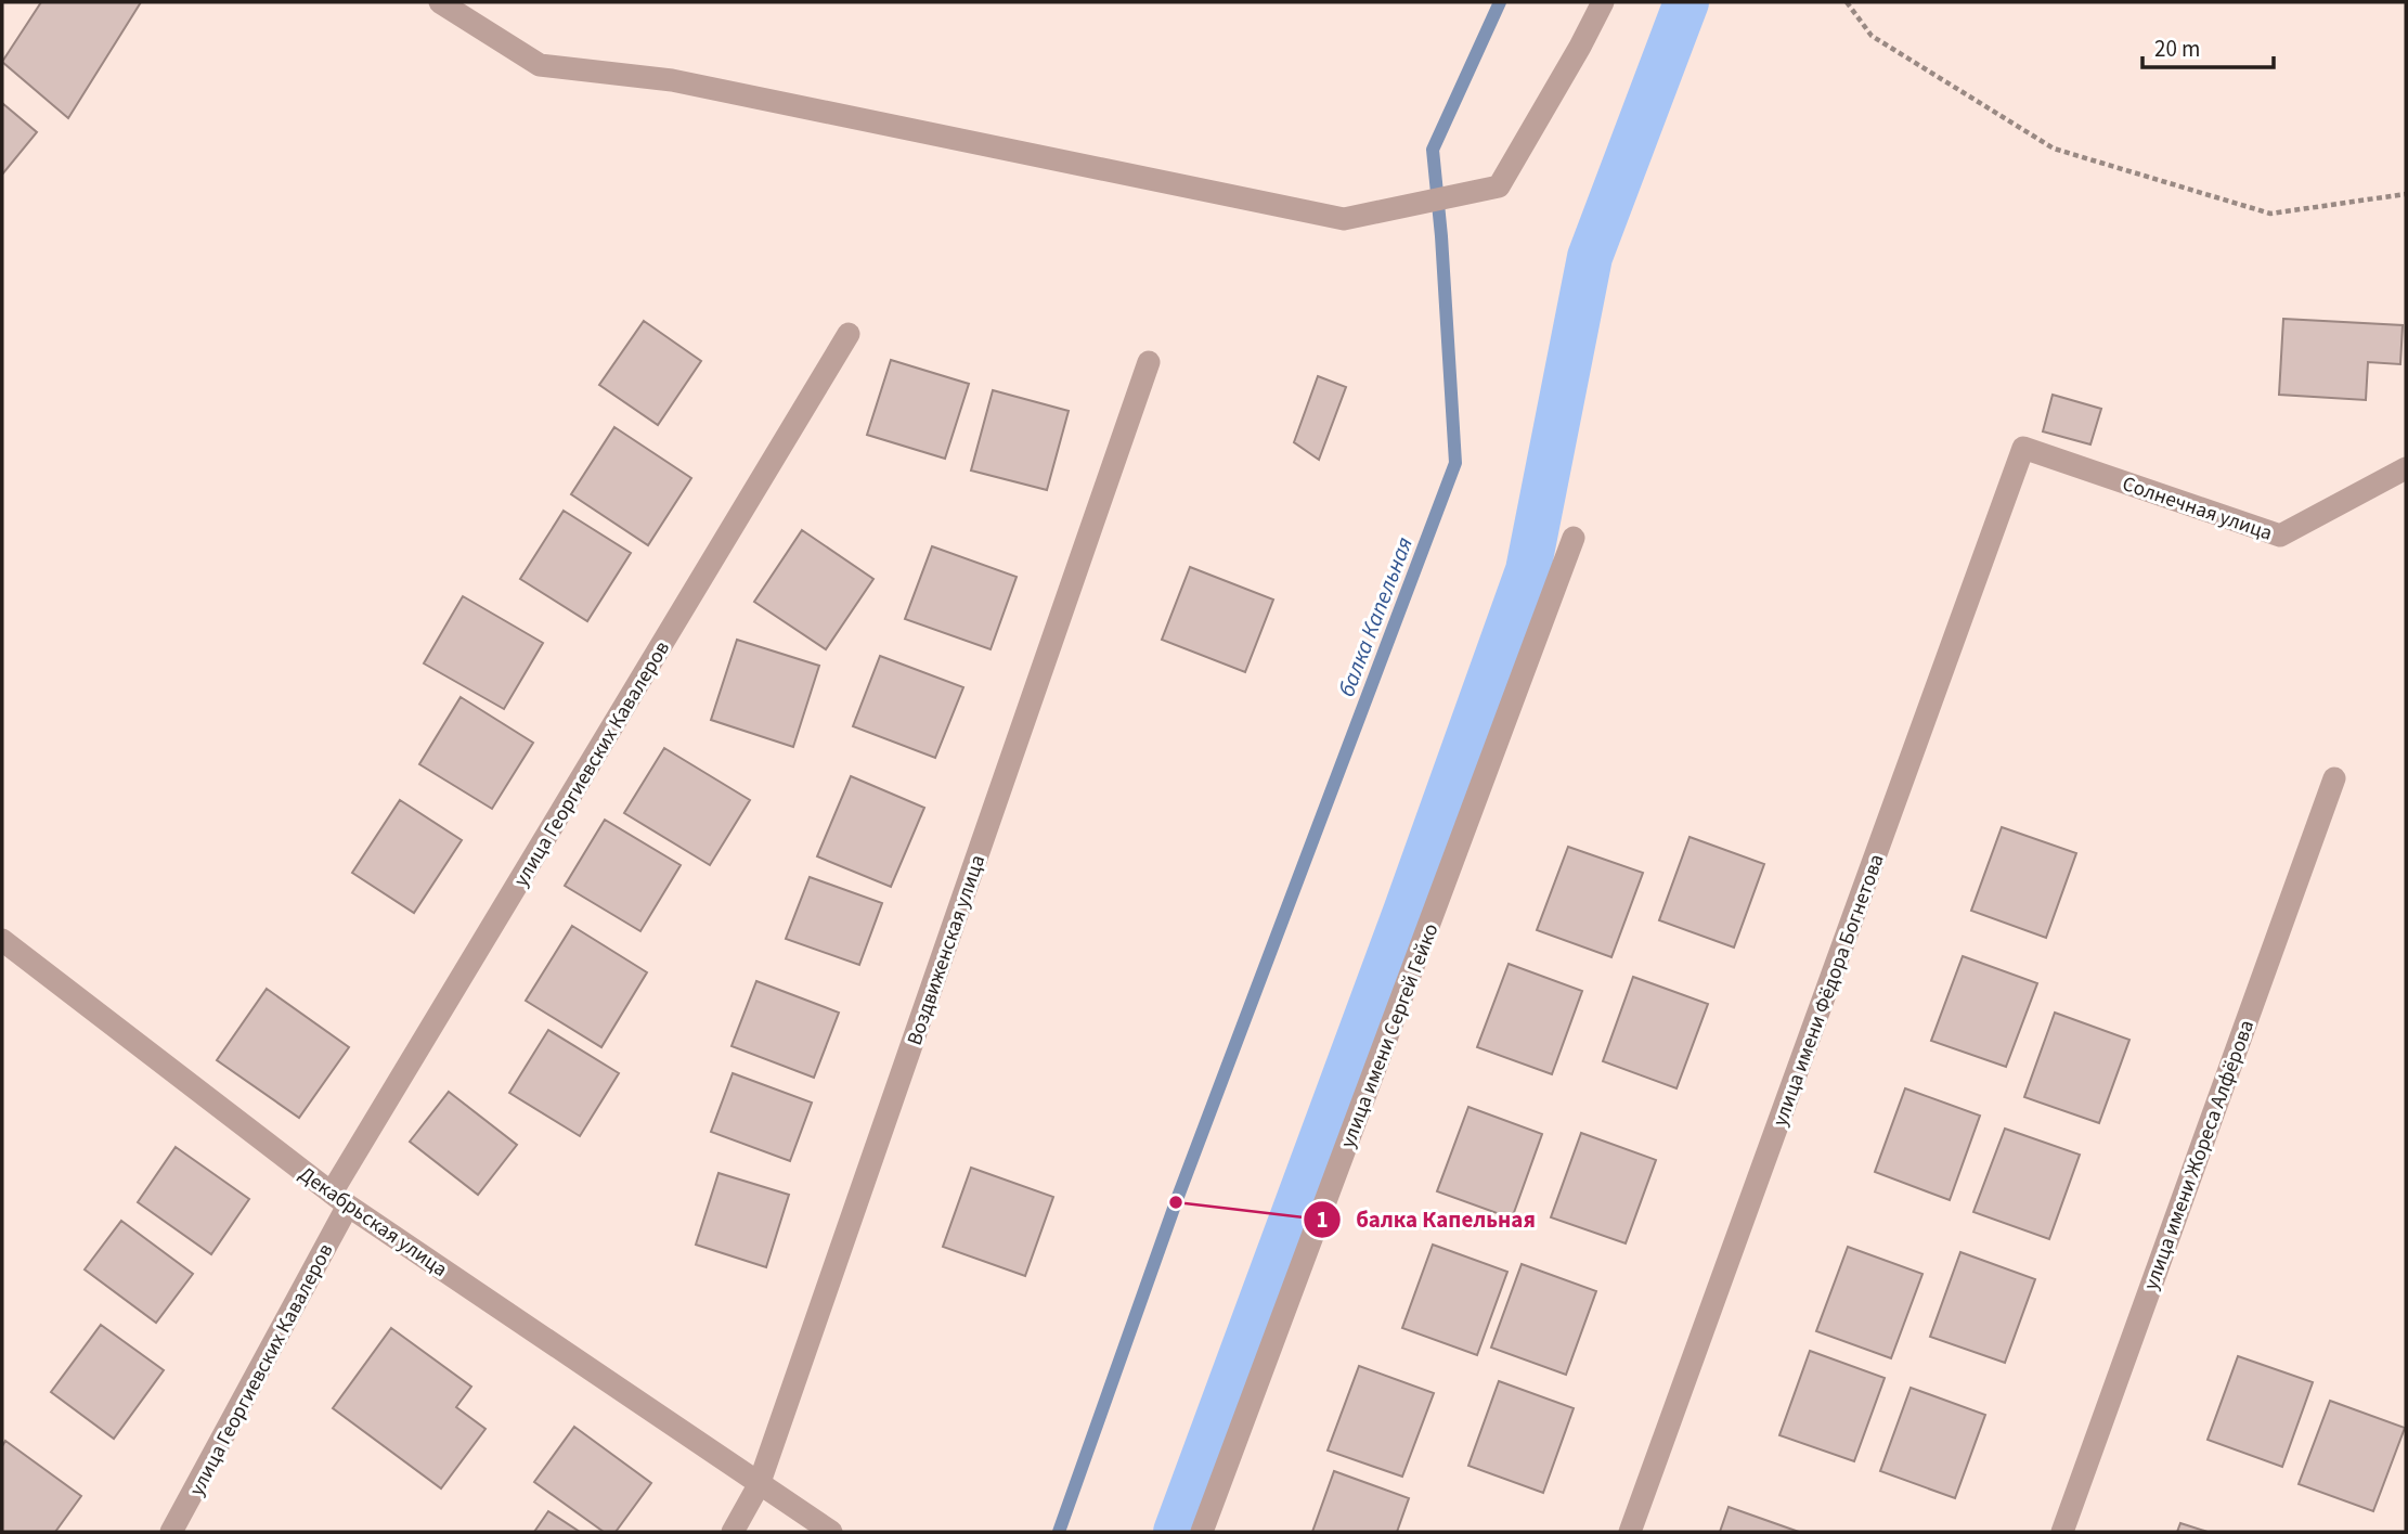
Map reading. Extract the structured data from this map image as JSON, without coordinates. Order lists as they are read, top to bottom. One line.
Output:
{"streets":{"street":["Солнечная улица","улица Георгиевских Кавалеров","Воздвиженская улица","улица имени Фёдора Богнетова","улица имени Сергей Гейко","улица имени Жореса Алфёрова","Декабрьская улица"]},"crossings":[["Солнечная улица","улица имени Фёдора Богнетова"],["улица Георгиевских Кавалеров","Декабрьская улица"],["Воздвиженская улица","Декабрьская улица"]],"water":["балка Капельная"],"places":["балка Капельная"],"scale_bar":"20 m"}
